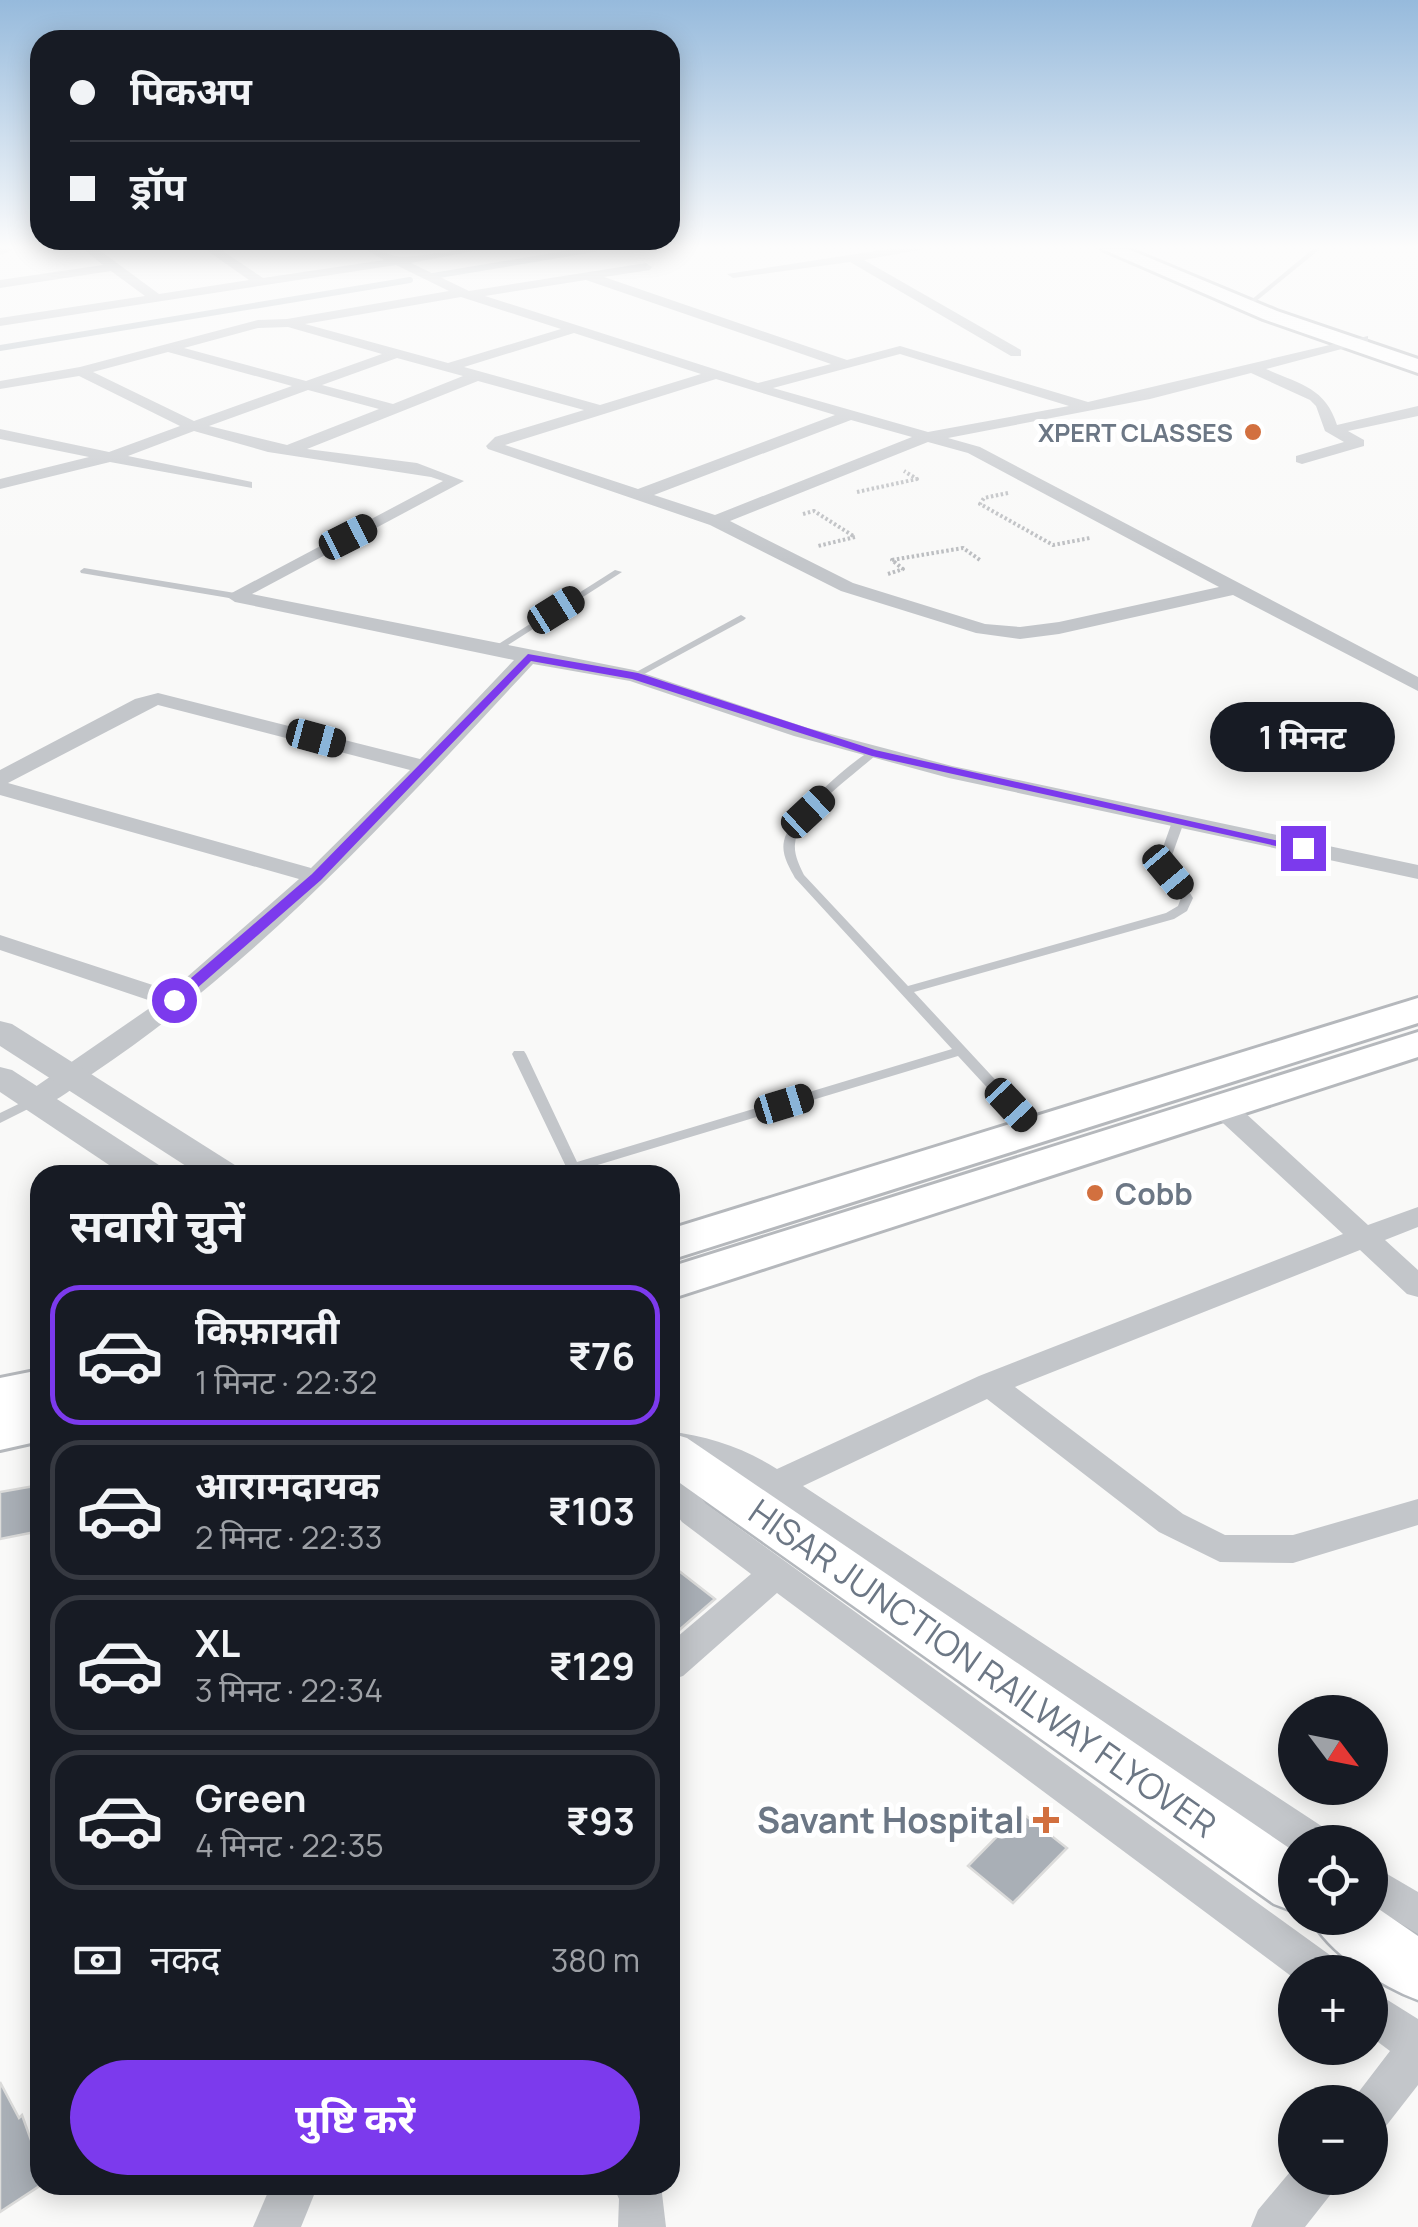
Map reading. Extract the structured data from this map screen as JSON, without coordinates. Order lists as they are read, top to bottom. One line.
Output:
{"streets":{"main road":["HISAR JUNCTION RAILWAY FLYOVER"]},"places":{"other":["XPERT CLASSES","Cobb"],"health":["Savant Hospital"]},"north":"bottom right","page":{"banner":["पिकअप","ड्रॉप"],"bubble":"1 मिनट","heading":"सवारी चुनें","list":[{"name":"किफ़ायती","note":"1 मिनट · 22:32","value":"₹76"},{"name":"आरामदायक","note":"2 मिनट · 22:33","value":"₹103"},{"name":"XL","note":"3 मिनट · 22:34","value":"₹129"},{"name":"Green","note":"4 मिनट · 22:35","value":"₹93"}],"map_buttons":["+","−"],"pay":["नकद","380 m"],"buttons":"पुष्टि करें"}}
